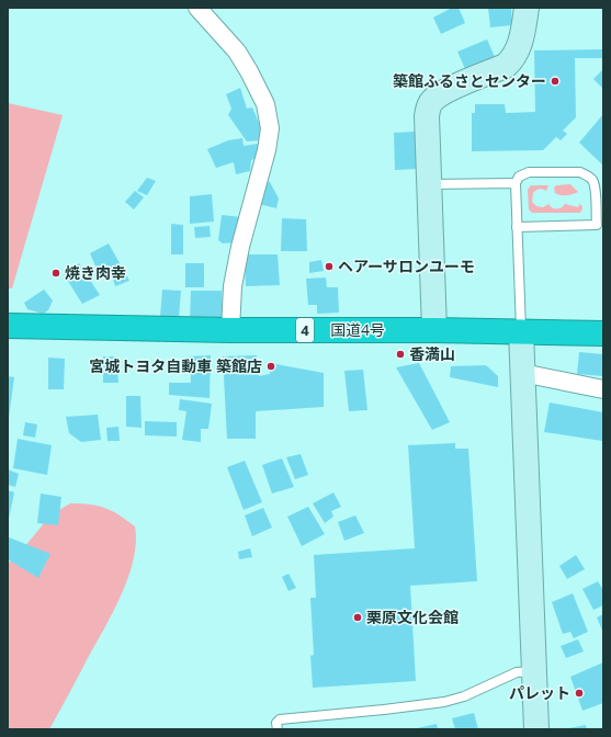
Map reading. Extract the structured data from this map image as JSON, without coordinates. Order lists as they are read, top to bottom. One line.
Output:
{"streets":{"highway":["4","国道4号"]},"places":["築館ふるさとセンター","ヘアーサロンユーモ","焼き肉幸","香満山","宮城トヨタ自動車 築館店","栗原文化会館","パレット"]}
